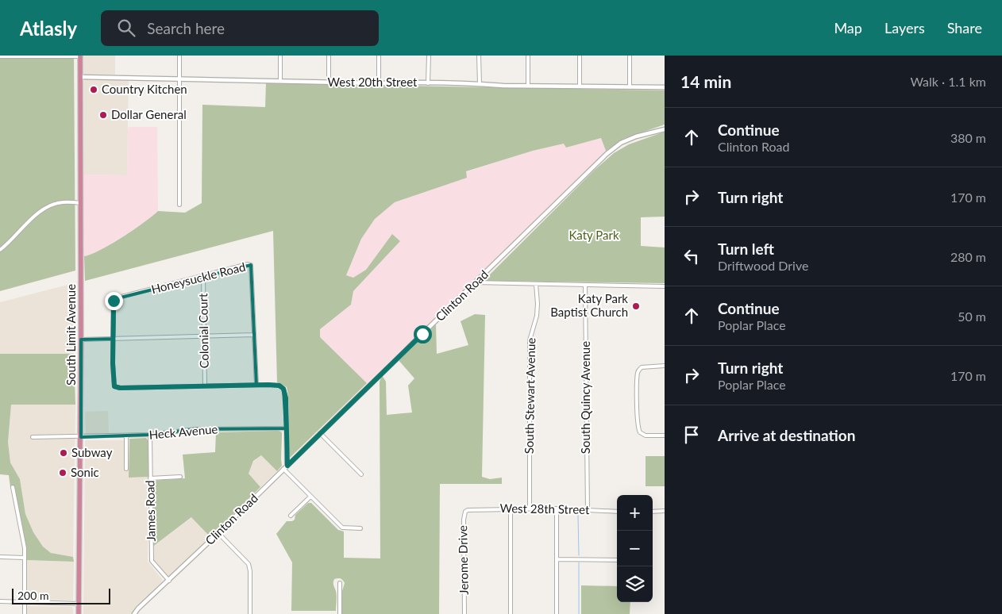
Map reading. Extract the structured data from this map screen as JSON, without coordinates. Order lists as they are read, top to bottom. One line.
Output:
{"streets":{"highway":["South Limit Avenue"],"street":["West 20th Street","Honeysuckle Road","Clinton Road","Colonial Court","South Stewart Avenue","South Quincy Avenue","Heck Avenue","West 28th Street","James Road","Jerome Drive"]},"crossings":[["West 20th Street","South Limit Avenue"],["Honeysuckle Road","Colonial Court"],["Clinton Road","James Road"],["South Limit Avenue","Heck Avenue"],["South Stewart Avenue","West 28th Street"],["South Quincy Avenue","West 28th Street"],["Heck Avenue","James Road"],["West 28th Street","Jerome Drive"]],"parks":["Katy Park"],"places":["Country Kitchen","Dollar General","Katy Park Baptist Church","Subway","Sonic"],"scale_bar":"200 m","page":{"header":"Atlasly","search":"Search here","nav":["Map","Layers","Share"],"heading":["14 min","Walk · 1.1 km"],"list":[["Continue","Clinton Road","380 m"],["Turn right","170 m"],["Turn left","Driftwood Drive","280 m"],["Continue","Poplar Place","50 m"],["Turn right","Poplar Place","170 m"],"Arrive at destination"],"map_buttons":["+","−"],"scale":"200 m"}}
